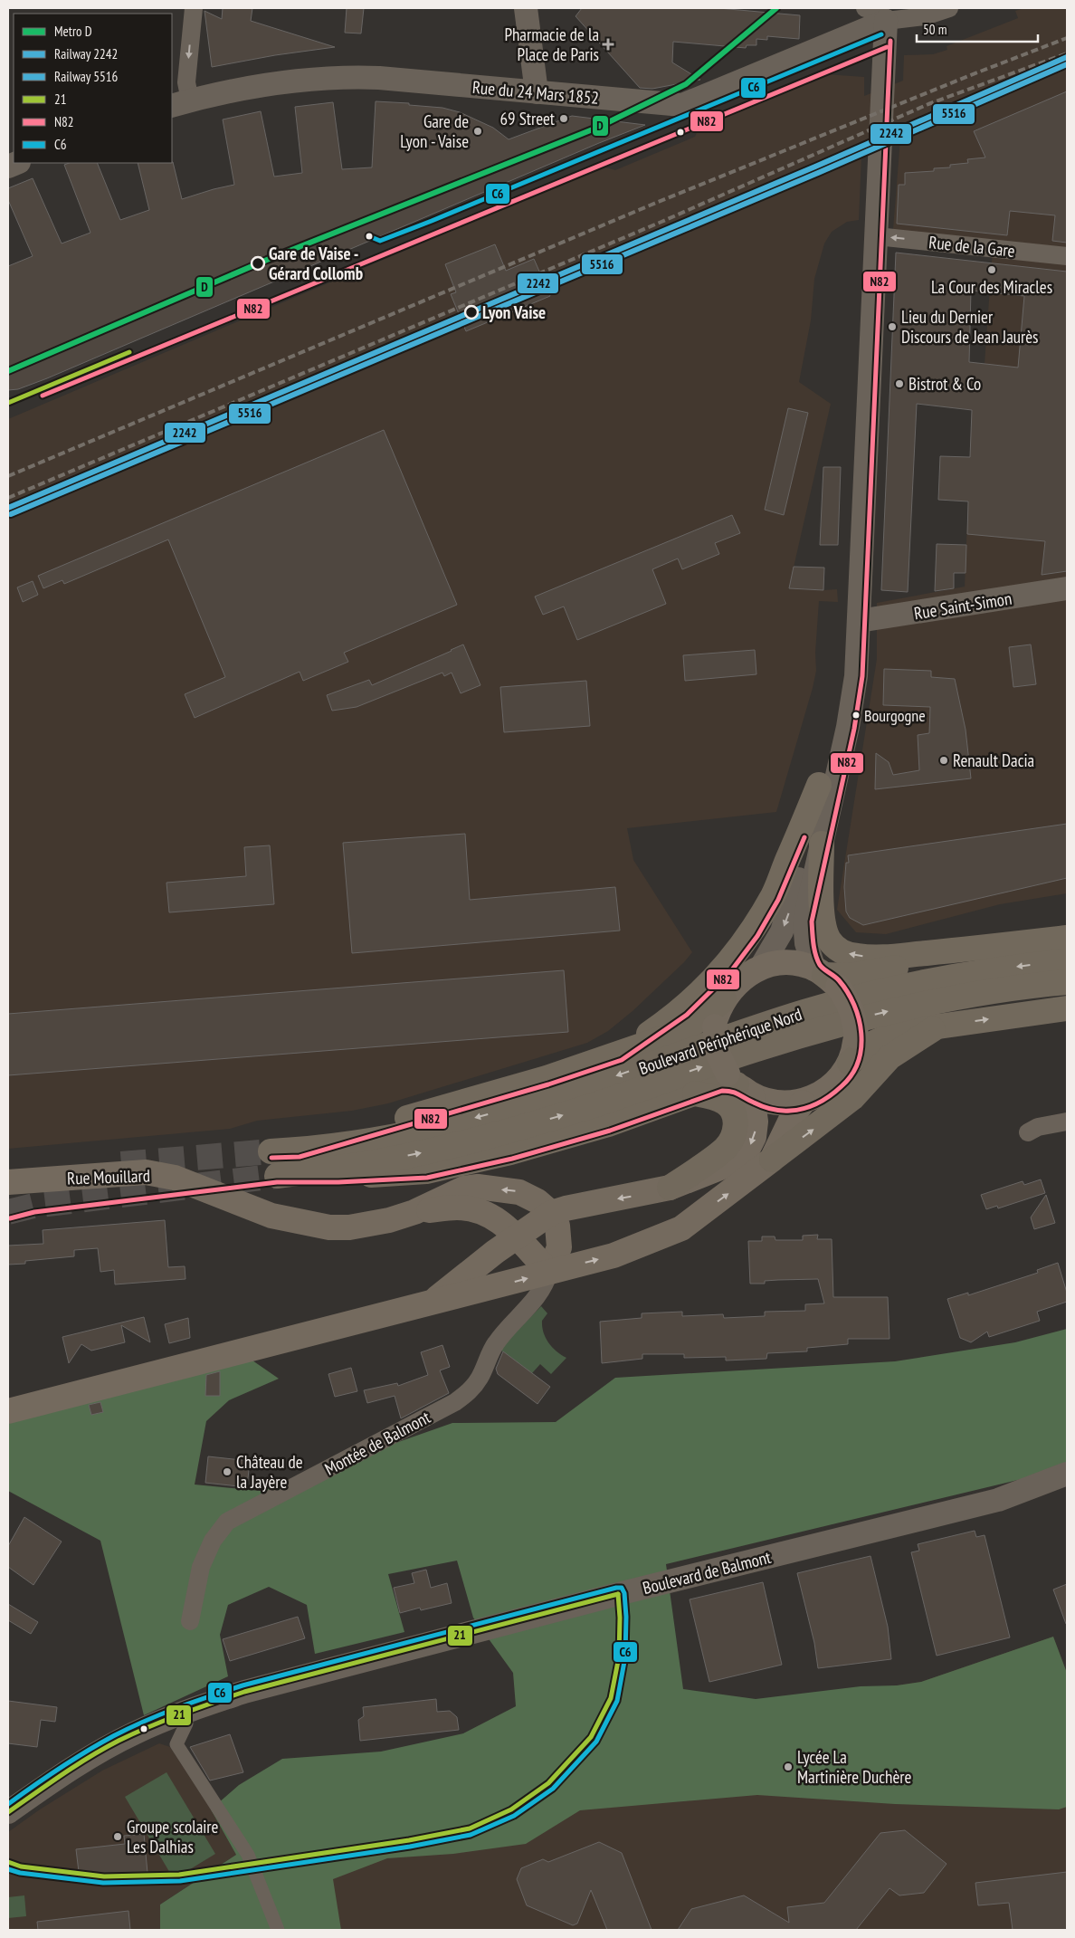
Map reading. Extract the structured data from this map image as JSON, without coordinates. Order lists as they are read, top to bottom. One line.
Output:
{"streets":{"highway":["Boulevard Périphérique Nord"],"main road":["Rue Mouillard"],"street":["Rue du 24 Mars 1852","Rue de la Gare","Rue Saint-Simon","Montée de Balmont","Boulevard de Balmont"]},"crossings":[["Rue Mouillard","Montée de Balmont"]],"one_way":["Rue de la Gare"],"places":{"health":["Pharmacie de la Place de Paris"],"other":["69 Street","Gare de Lyon - Vaise","Gare de Vaise - Gérard Collomb","La Cour des Miracles","Lyon Vaise","Lieu du Dernier Discours de Jean Jaurès","Bistrot & Co","Bourgogne","Renault Dacia","Château de la Jayère","Lycée La Martinière Duchère","Groupe scolaire Les Dalhias"]},"lines":["metro line D","transit line C6","transit line N82","rail line 2242","rail line 5516","transit line 21"],"legend":["Metro D","Railway 2242","Railway 5516","21","N82","C6"],"scale_bar":"50 m"}
